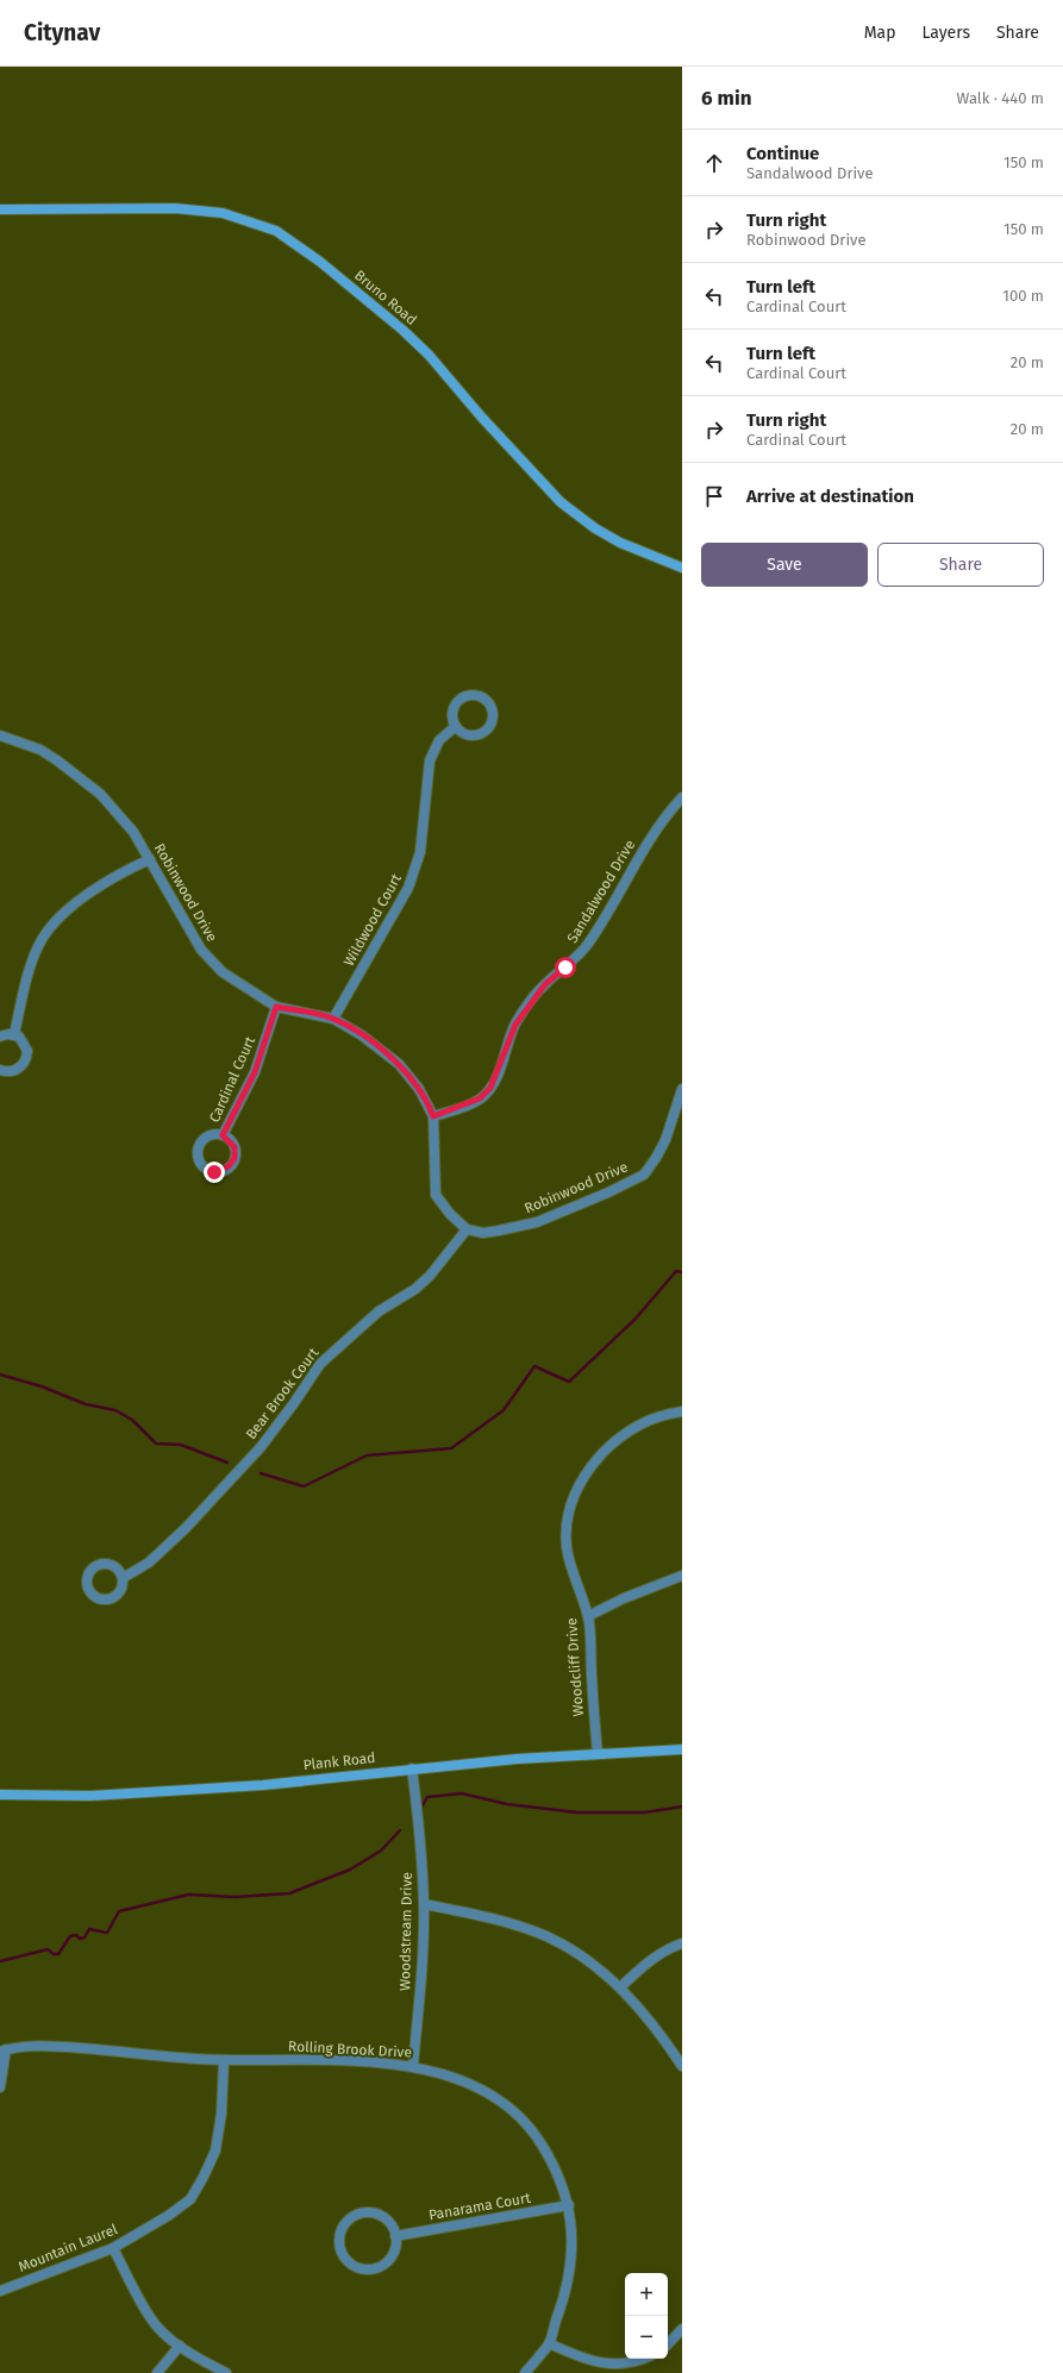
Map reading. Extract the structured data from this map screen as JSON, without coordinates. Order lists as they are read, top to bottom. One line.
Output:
{"streets":{"street":["Bruno Road","Sandalwood Drive","Robinwood Drive","Wildwood Court","Cardinal Court","Bear Brook Court","Woodcliff Drive","Plank Road","Woodstream Drive","Rolling Brook Drive","Panarama Court","Mountain Laurel"]},"crossings":[["Sandalwood Drive","Robinwood Drive"],["Robinwood Drive","Wildwood Court"],["Robinwood Drive","Cardinal Court"],["Robinwood Drive","Bear Brook Court"],["Woodcliff Drive","Plank Road"],["Plank Road","Woodstream Drive"],["Woodstream Drive","Rolling Brook Drive"],["Rolling Brook Drive","Panarama Court"],["Rolling Brook Drive","Mountain Laurel"]],"page":{"header":"Citynav","nav":["Map","Layers","Share"],"heading":["6 min","Walk · 440 m"],"list":[["Continue","Sandalwood Drive","150 m"],["Turn right","Robinwood Drive","150 m"],["Turn left","Cardinal Court","100 m"],["Turn left","Cardinal Court","20 m"],["Turn right","Cardinal Court","20 m"],"Arrive at destination"],"buttons":["Save","Share"],"map_buttons":["+","−"]}}
